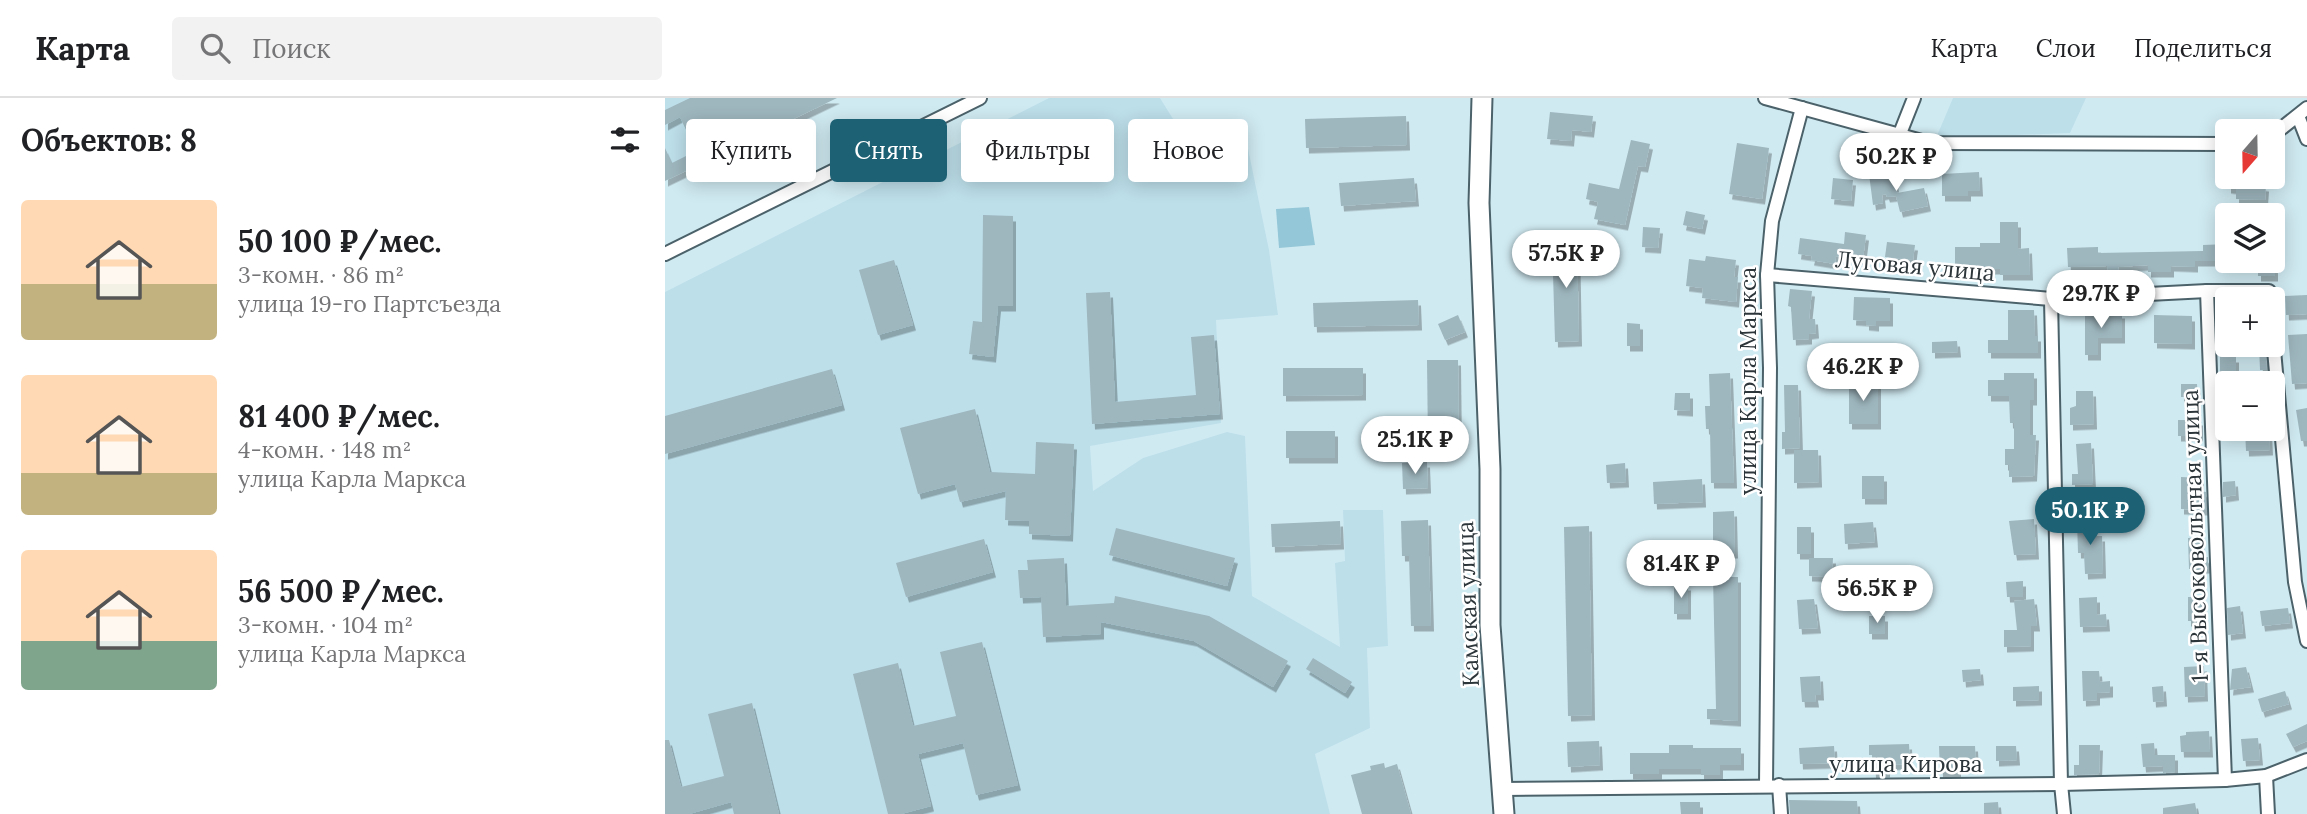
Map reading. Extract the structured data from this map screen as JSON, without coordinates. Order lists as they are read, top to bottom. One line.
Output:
{"streets":{"street":["Луговая улица","улица Карла Маркса","1-я Высоковольтная улица","Камская улица","улица Кирова"]},"crossings":[["Луговая улица","улица Карла Маркса"],["Луговая улица","1-я Высоковольтная улица"],["улица Карла Маркса","улица Кирова"],["1-я Высоковольтная улица","улица Кирова"],["Камская улица","улица Кирова"]],"north":"bottom","page":{"header":"Карта","search":"Поиск","nav":["Карта","Слои","Поделиться"],"heading":"Объектов: 8","map_buttons":["+","−"],"chip":["Купить","Снять","Фильтры","Новое"],"price":["50.2K ₽","57.5K ₽","29.7K ₽","46.2K ₽","25.1K ₽","50.1K ₽","81.4K ₽","56.5K ₽"],"list":[{"name":"50 100 ₽/мес.","note":"3-комн. · 86 m² · улица 19-го Партсъезда"},{"name":"81 400 ₽/мес.","note":"4-комн. · 148 m² · улица Карла Маркса"},{"name":"56 500 ₽/мес.","note":"3-комн. · 104 m² · улица Карла Маркса"}]}}
